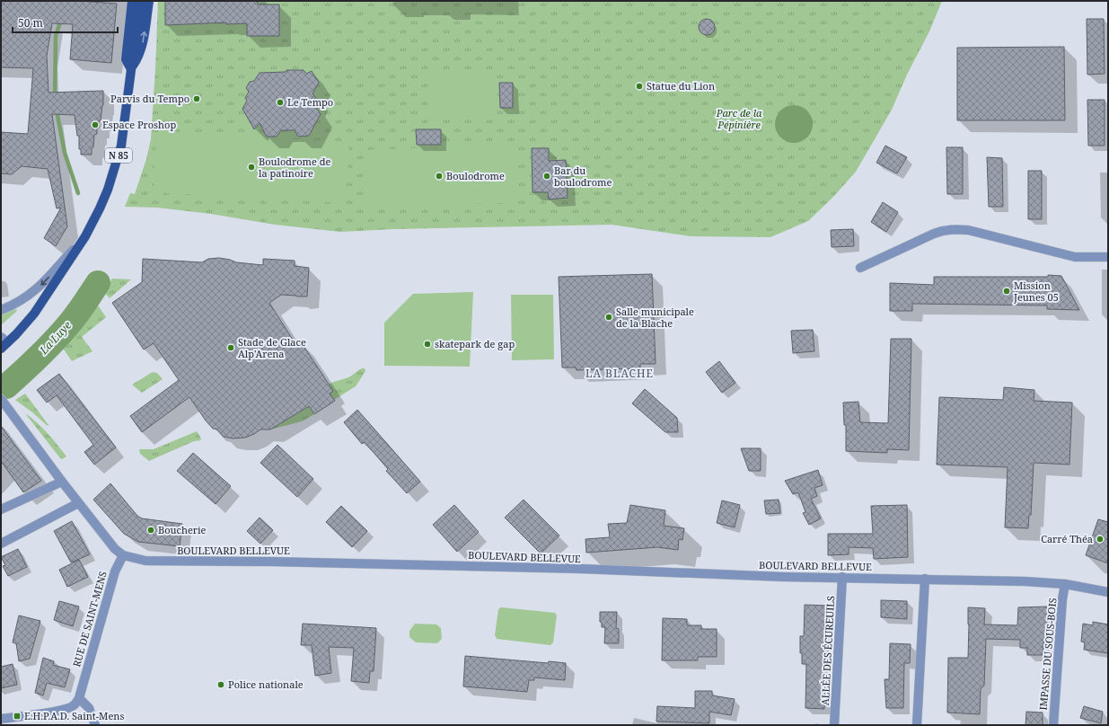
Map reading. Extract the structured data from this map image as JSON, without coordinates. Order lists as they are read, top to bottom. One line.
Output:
{"streets":{"main road":["N 85"],"street":["BOULEVARD BELLEVUE","RUE DE SAINT-MENS","ALLÉE DES ÉCUREUILS","IMPASSE DU SOUS-BOIS"]},"crossings":[["BOULEVARD BELLEVUE","RUE DE SAINT-MENS"],["BOULEVARD BELLEVUE","ALLÉE DES ÉCUREUILS"],["BOULEVARD BELLEVUE","IMPASSE DU SOUS-BOIS"]],"districts":["LA BLACHE"],"water":["La Luye"],"parks":["Parc de la Pépinière"],"places":{"other":["Statue du Lion","Parvis du Tempo","Le Tempo","Espace Proshop","Boulodrome de la patinoire","Boulodrome","Bar du boulodrome","Mission Jeunes 05","Salle municipale de la Blache","skatepark de gap","Stade de Glace Alp'Arena","Boucherie","Carré Théa","Police nationale"],"transit":["E.H.P.A.D. Saint-Mens"]},"scale_bar":"50 m"}
